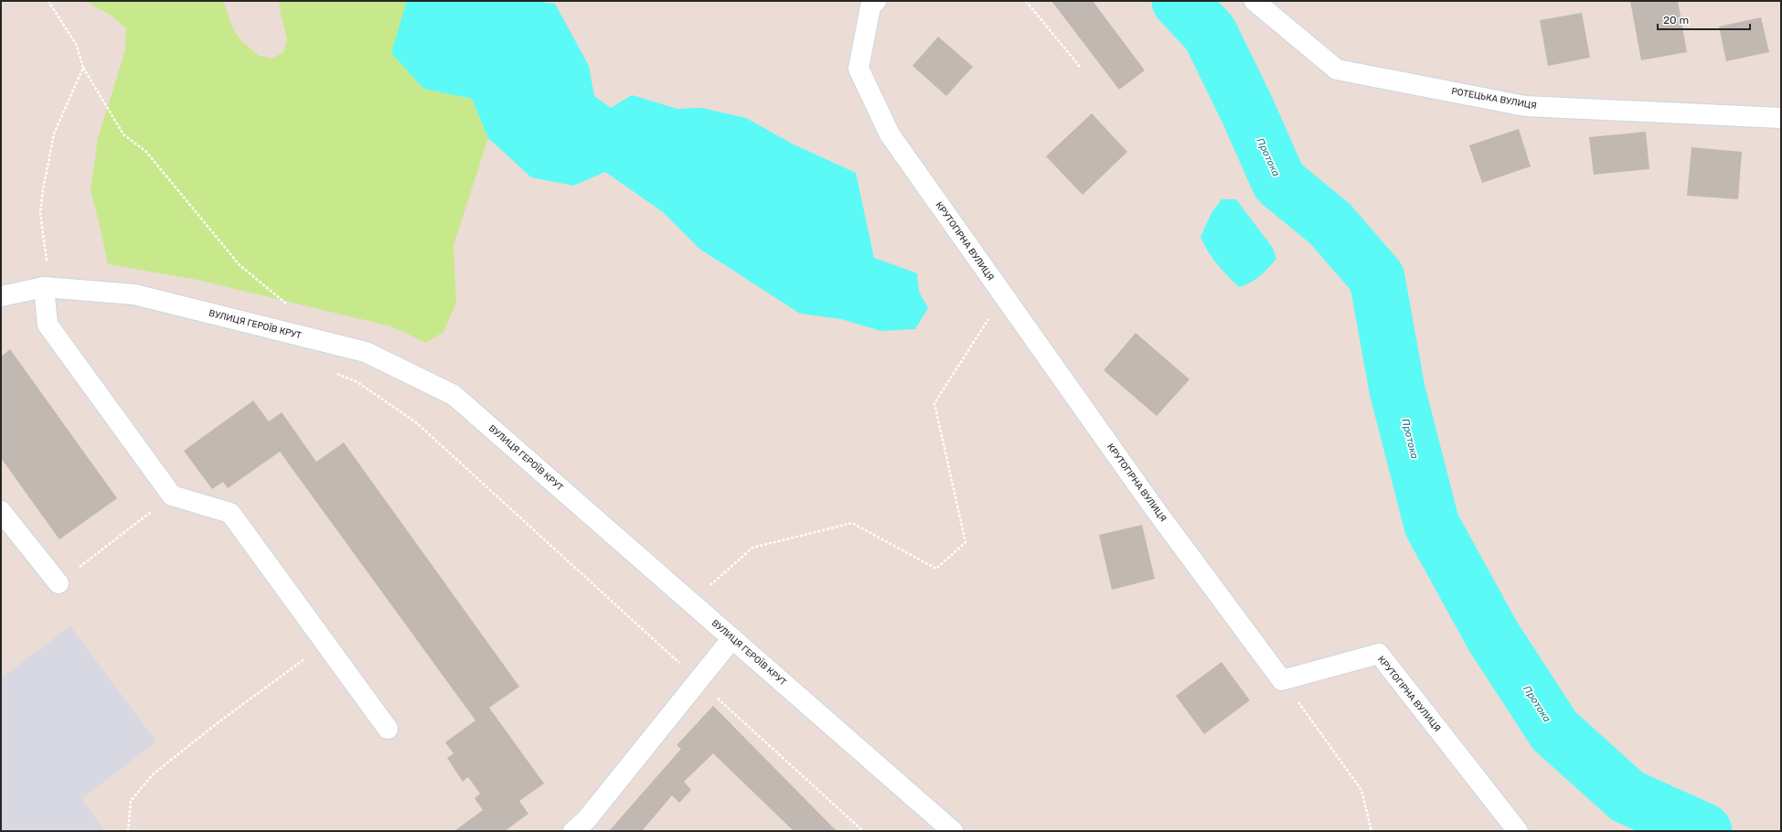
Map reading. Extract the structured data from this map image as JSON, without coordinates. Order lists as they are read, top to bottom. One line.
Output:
{"streets":{"street":["РОТЕЦЬКА ВУЛИЦЯ","КРУТОГІРНА ВУЛИЦЯ","ВУЛИЦЯ ГЕРОЇВ КРУТ"]},"water":["Протока"],"scale_bar":"20 m"}
